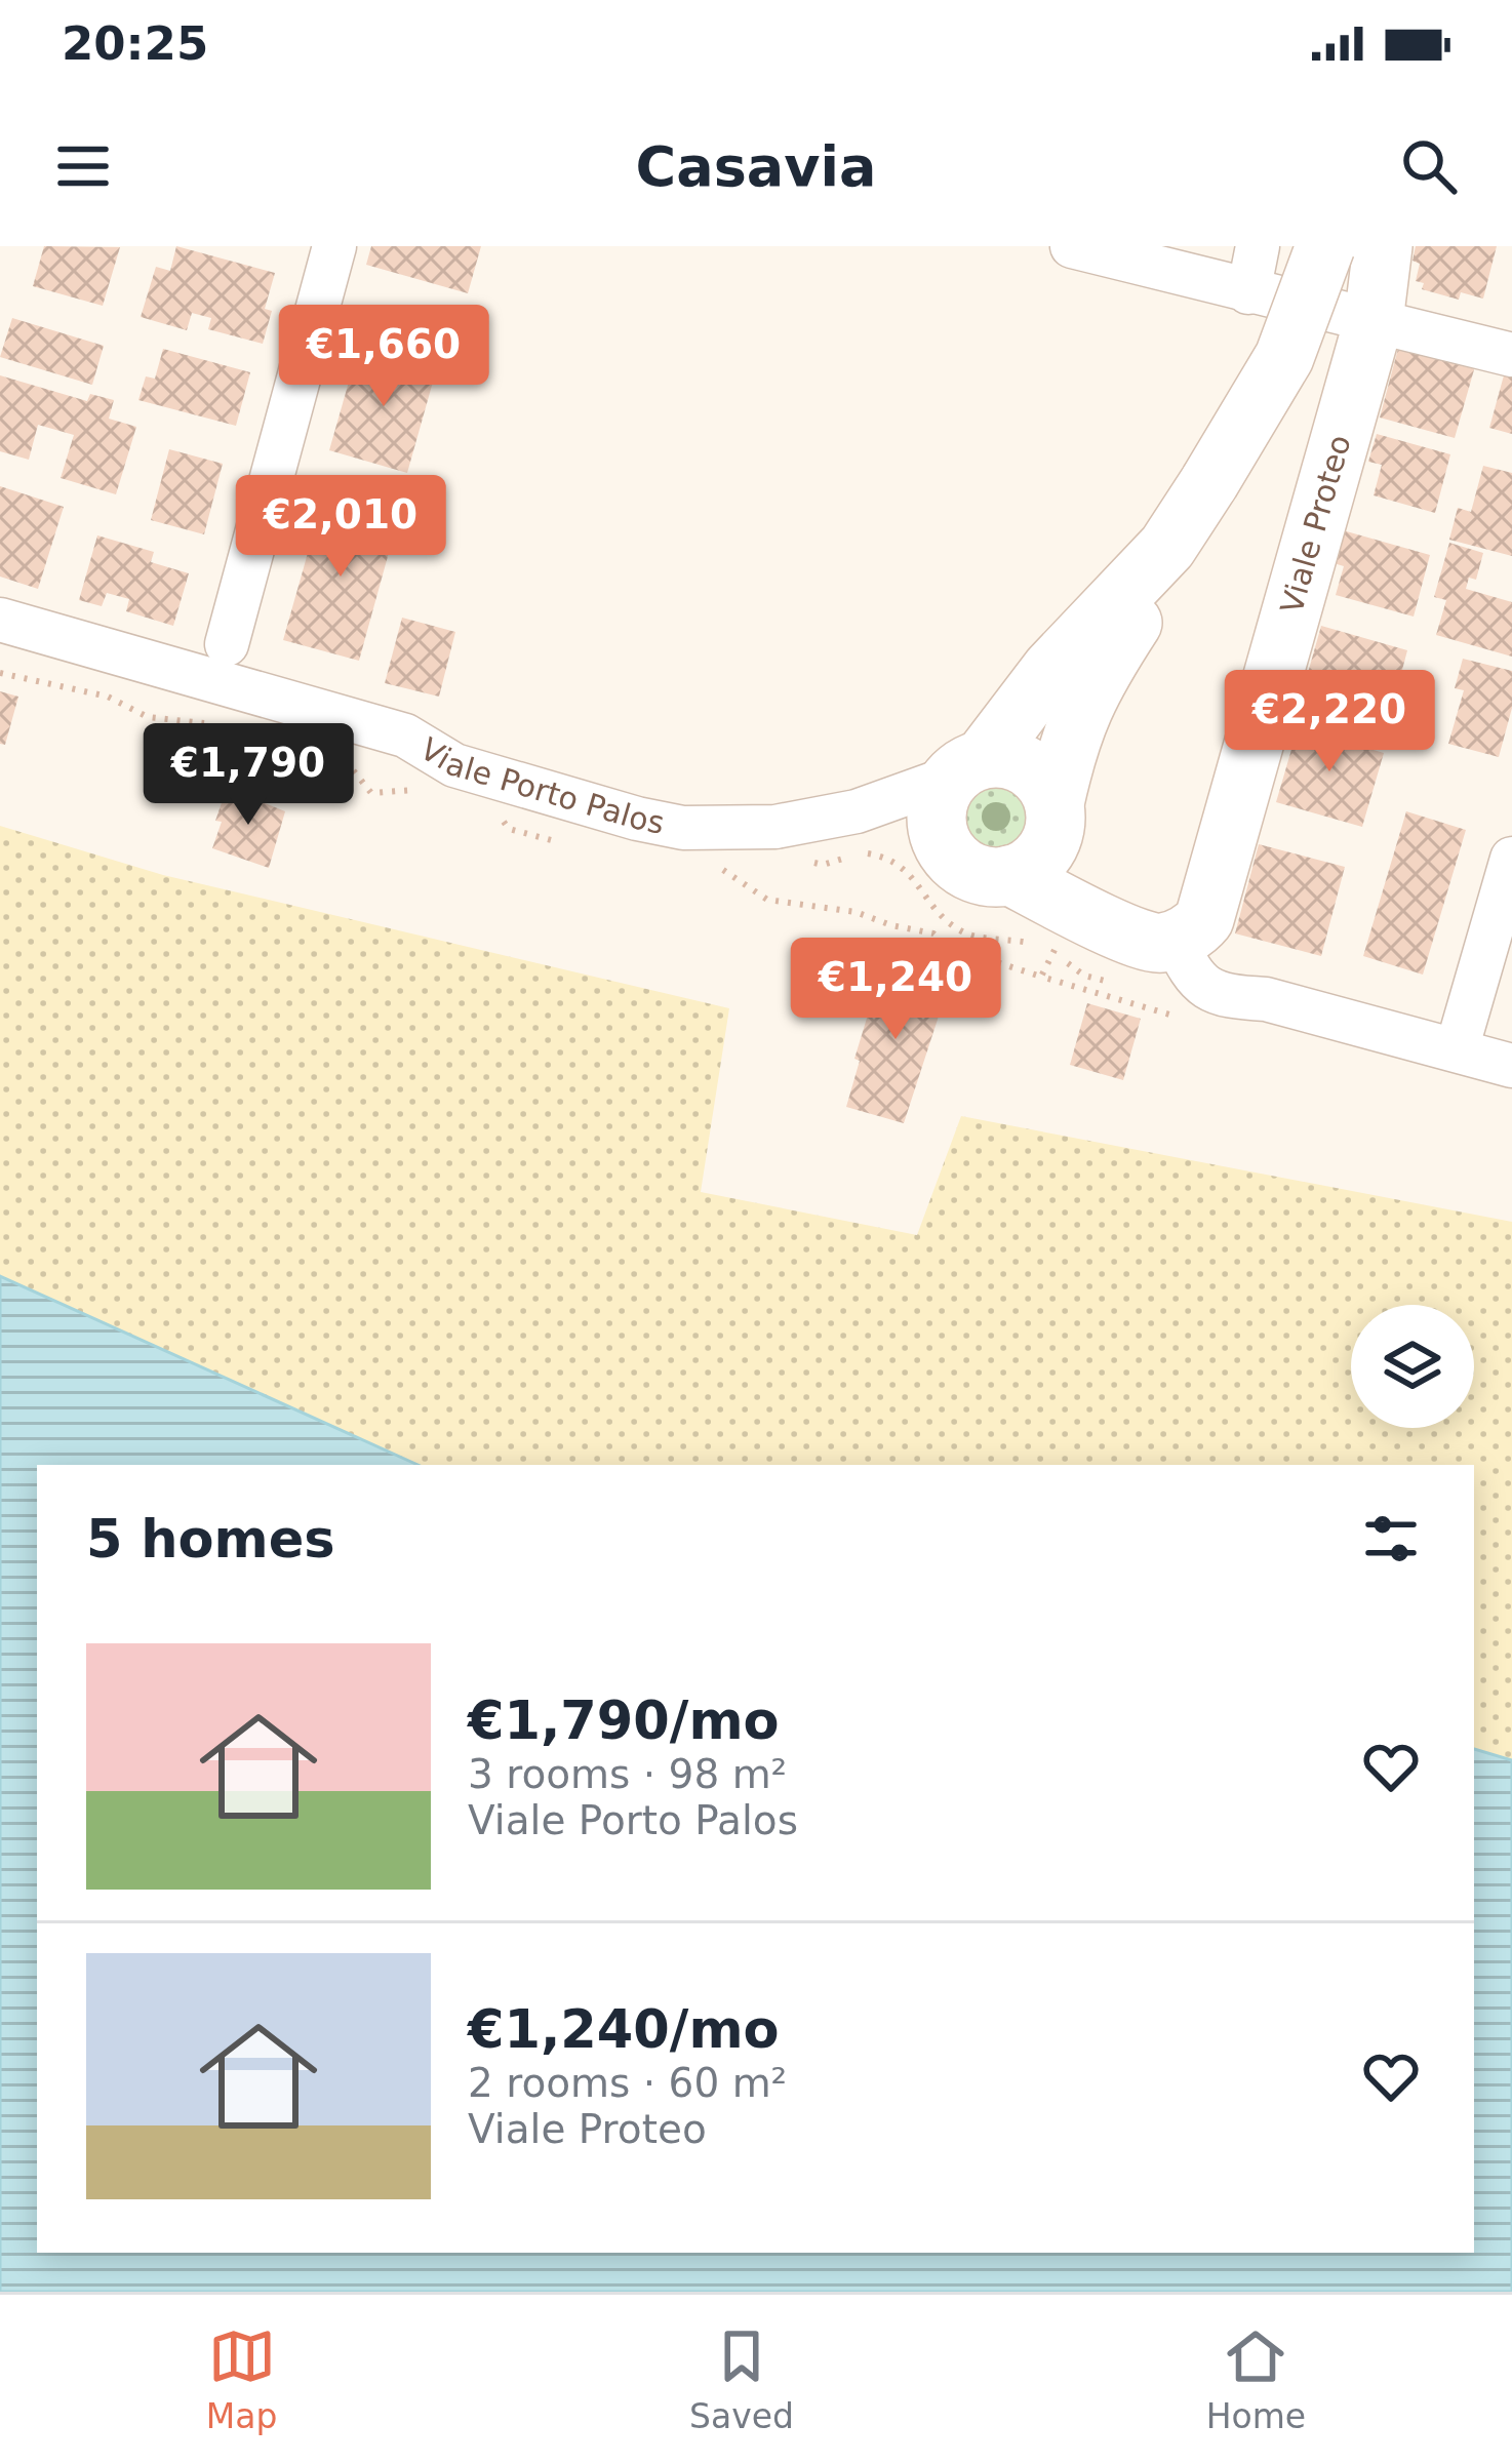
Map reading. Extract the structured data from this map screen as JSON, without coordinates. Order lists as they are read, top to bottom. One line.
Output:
{"streets":{"street":["Viale Proteo","Viale Porto Palos"]},"page":{"status":"20:25","header":"Casavia","price":["€1,660","€2,010","€2,220","€1,790","€1,240"],"heading":"5 homes","list":[{"name":"€1,790/mo","note":"3 rooms · 98 m² · Viale Porto Palos"},{"name":"€1,240/mo","note":"2 rooms · 60 m² · Viale Proteo"}],"tabs":["Map","Saved","Home"]}}
